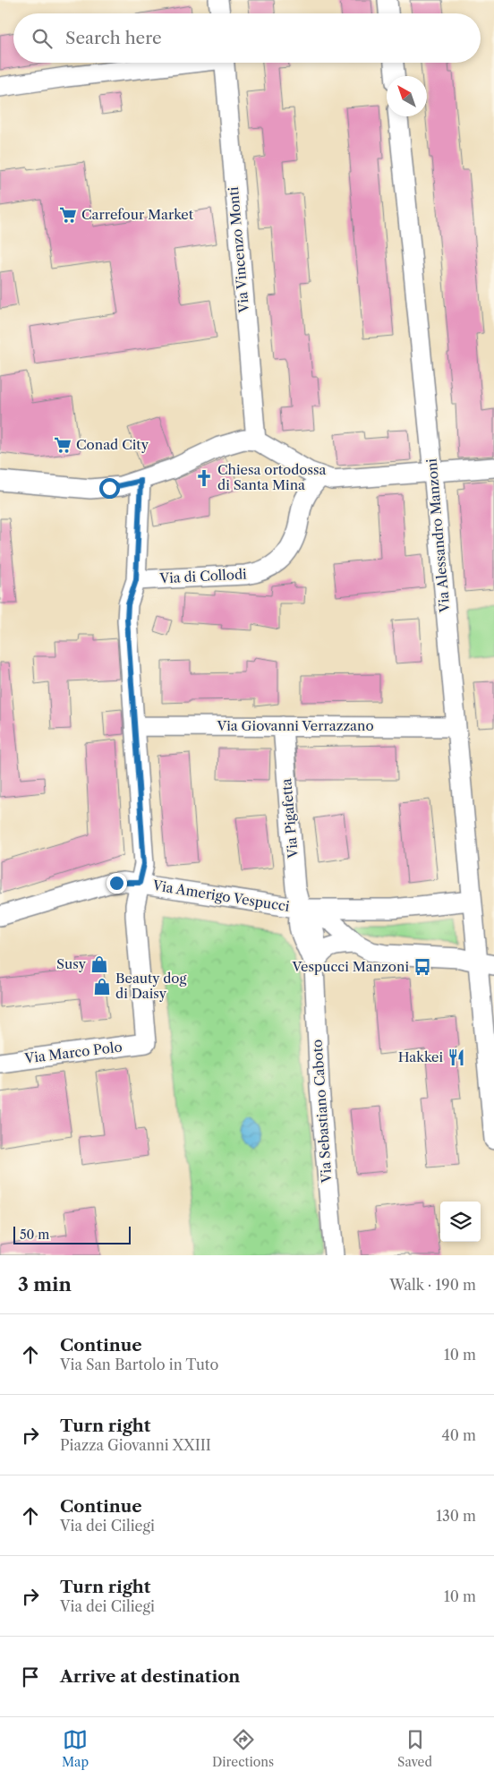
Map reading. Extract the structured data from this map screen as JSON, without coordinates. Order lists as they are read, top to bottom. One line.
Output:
{"streets":{"street":["Via Vincenzo Monti","Via Alessandro Manzoni","Via di Collodi","Via Giovanni Verrazzano","Via Pigafetta","Via Amerigo Vespucci","Via Marco Polo","Via Sebastiano Caboto"]},"crossings":[["Via Alessandro Manzoni","Via Giovanni Verrazzano"],["Via Alessandro Manzoni","Via Amerigo Vespucci"],["Via Giovanni Verrazzano","Via Pigafetta"],["Via Pigafetta","Via Amerigo Vespucci"],["Via Pigafetta","Via Sebastiano Caboto"],["Via Amerigo Vespucci","Via Marco Polo"],["Via Amerigo Vespucci","Via Sebastiano Caboto"]],"places":{"supermarket":["Carrefour Market","Conad City"],"church":["Chiesa ortodossa di Santa Mina"],"shop":["Susy","Beauty dog di Daisy"],"bus stop":["Vespucci Manzoni"],"restaurant":["Hakkei"]},"scale_bar":"50 m","north":"top left","page":{"search":"Search here","scale":"50 m","heading":["3 min","Walk · 190 m"],"list":[["Continue","Via San Bartolo in Tuto","10 m"],["Turn right","Piazza Giovanni XXIII","40 m"],["Continue","Via dei Ciliegi","130 m"],["Turn right","Via dei Ciliegi","10 m"],"Arrive at destination"],"nav":["Map","Directions","Saved"]}}
